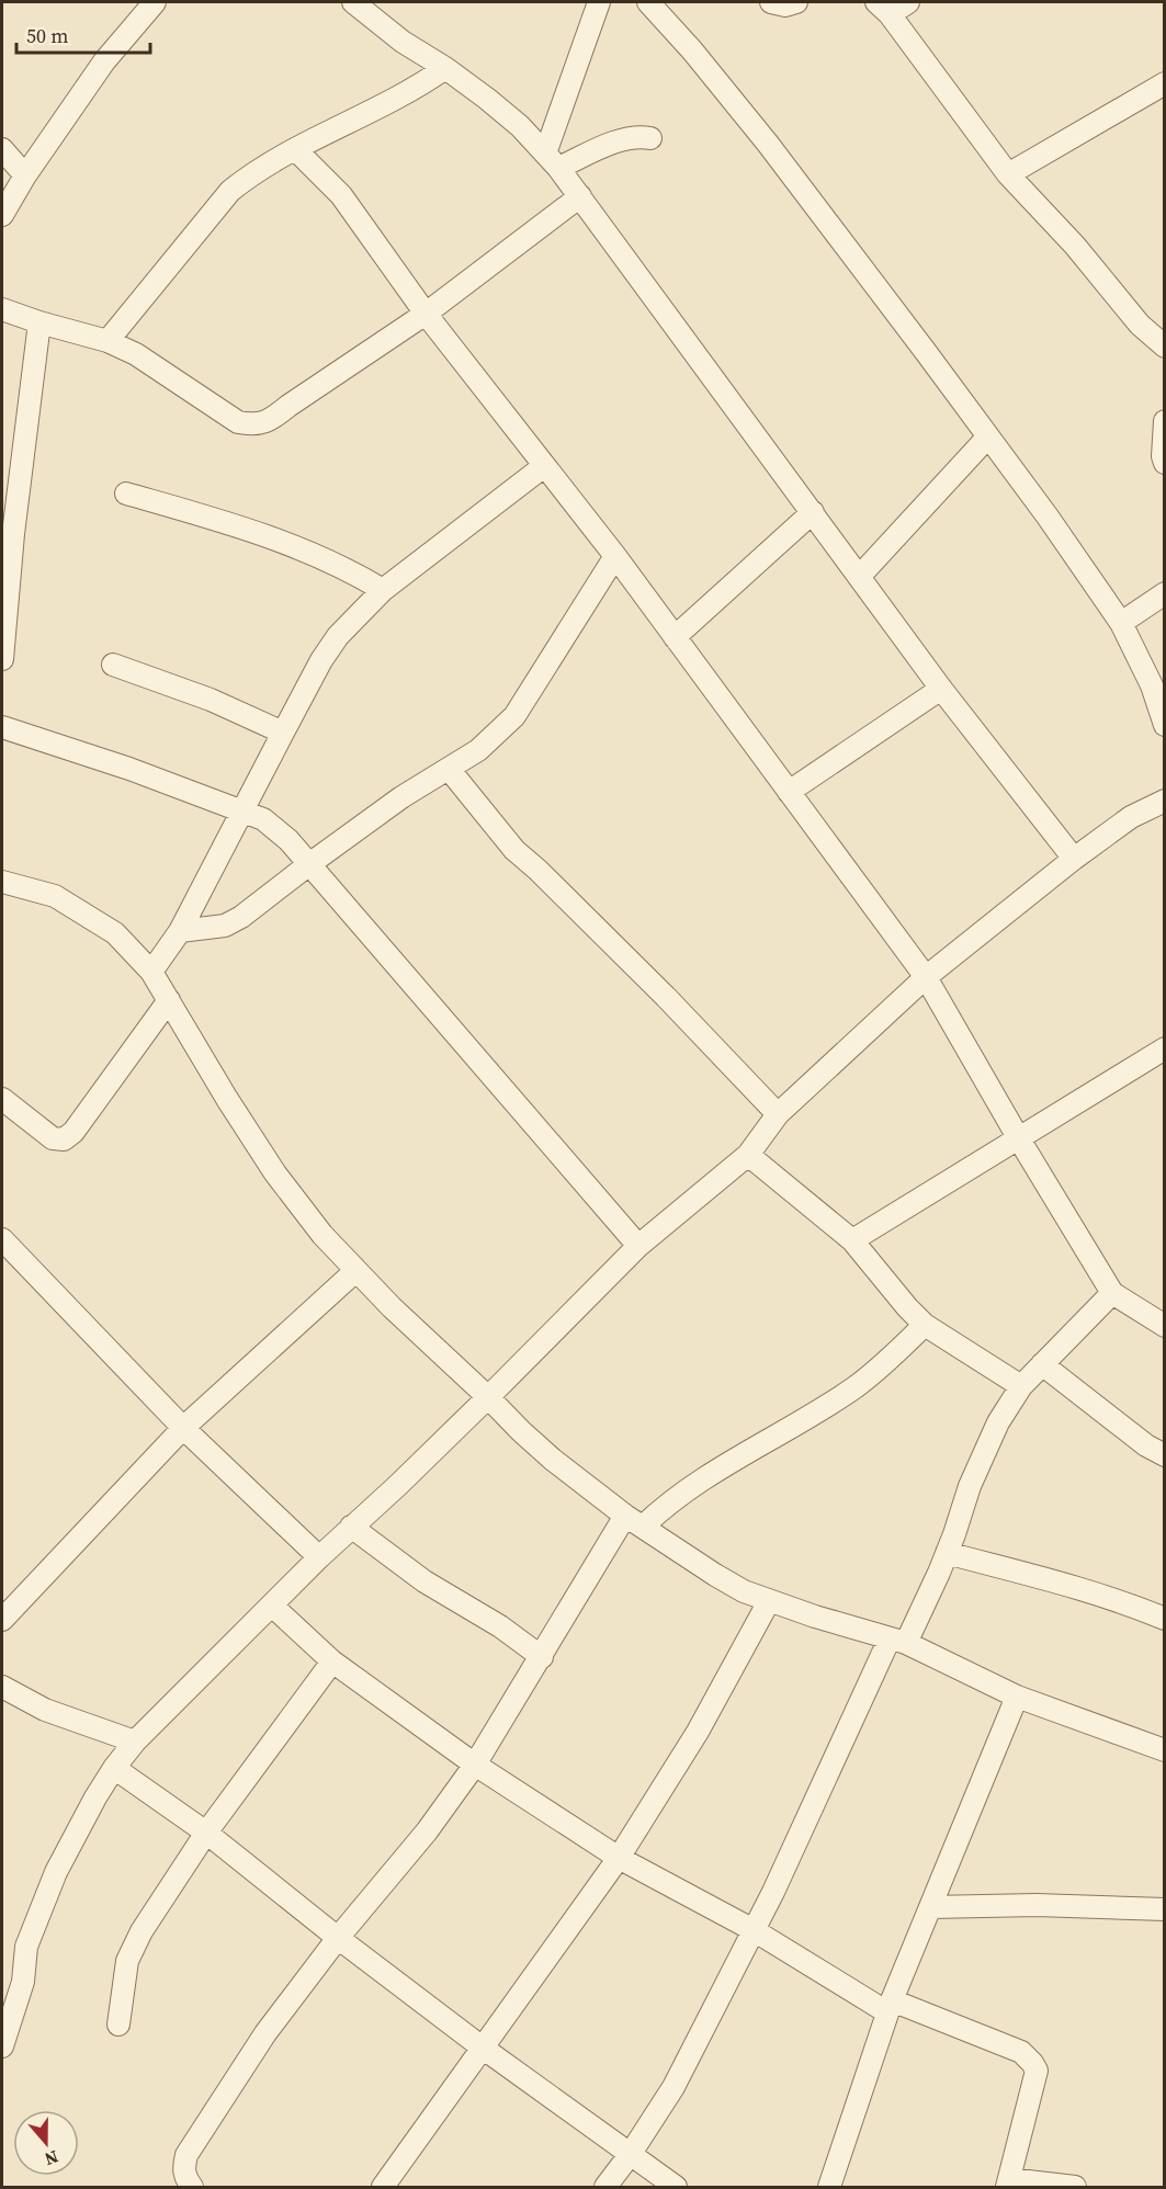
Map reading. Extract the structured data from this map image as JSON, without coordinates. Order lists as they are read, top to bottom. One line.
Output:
{"scale_bar":"50 m","north":"bottom"}
